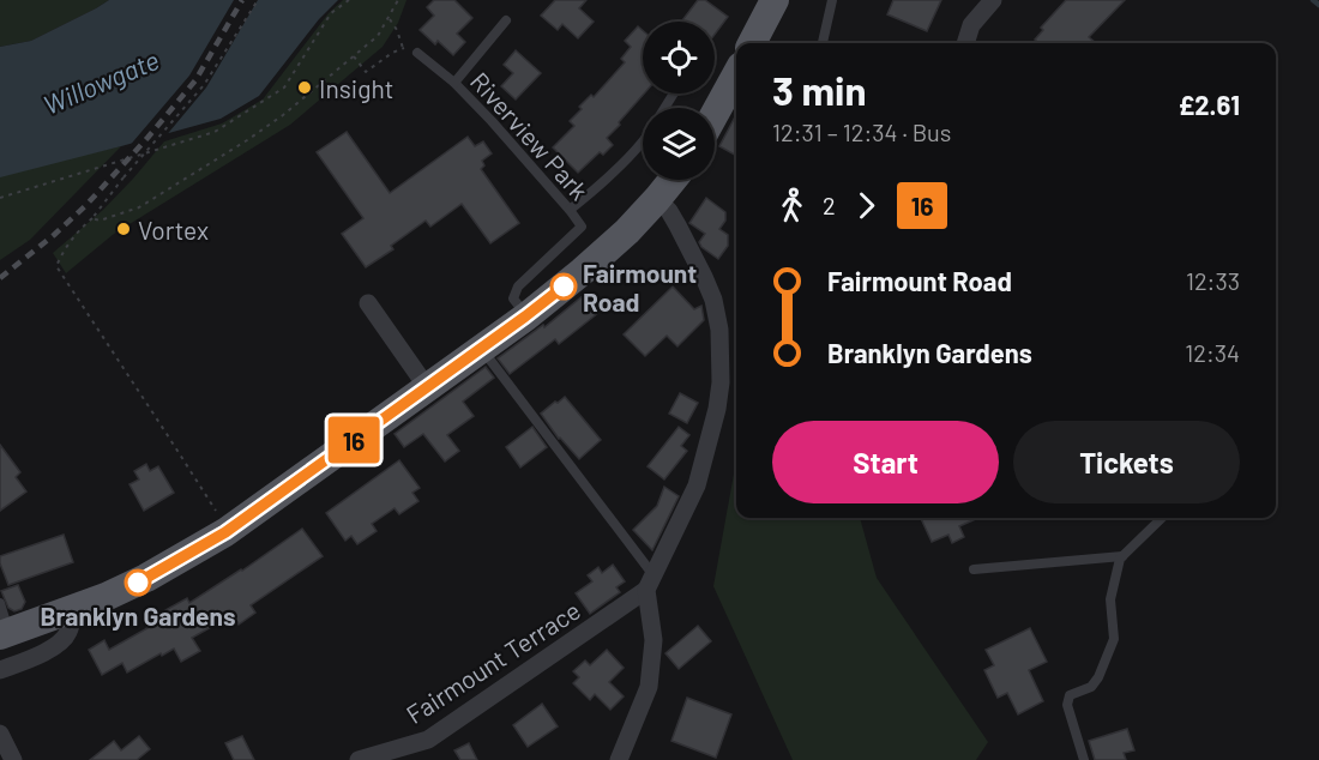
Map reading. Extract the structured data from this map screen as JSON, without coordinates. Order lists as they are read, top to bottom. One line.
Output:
{"streets":{"street":["Fairmount Terrace"],"lane":["Riverview Park"]},"water":["Willowgate"],"places":["Insight","Vortex","Fairmount Road","Branklyn Gardens"],"lines":["bus line 16"],"page":{"on_map":"16","heading":["3 min","12:31 – 12:34 · Bus","£2.61"],"legs":["2","16"],"list":[{"name":"Fairmount Road","value":"12:33"},{"name":"Branklyn Gardens","value":"12:34"}],"buttons":["Start","Tickets"]}}
